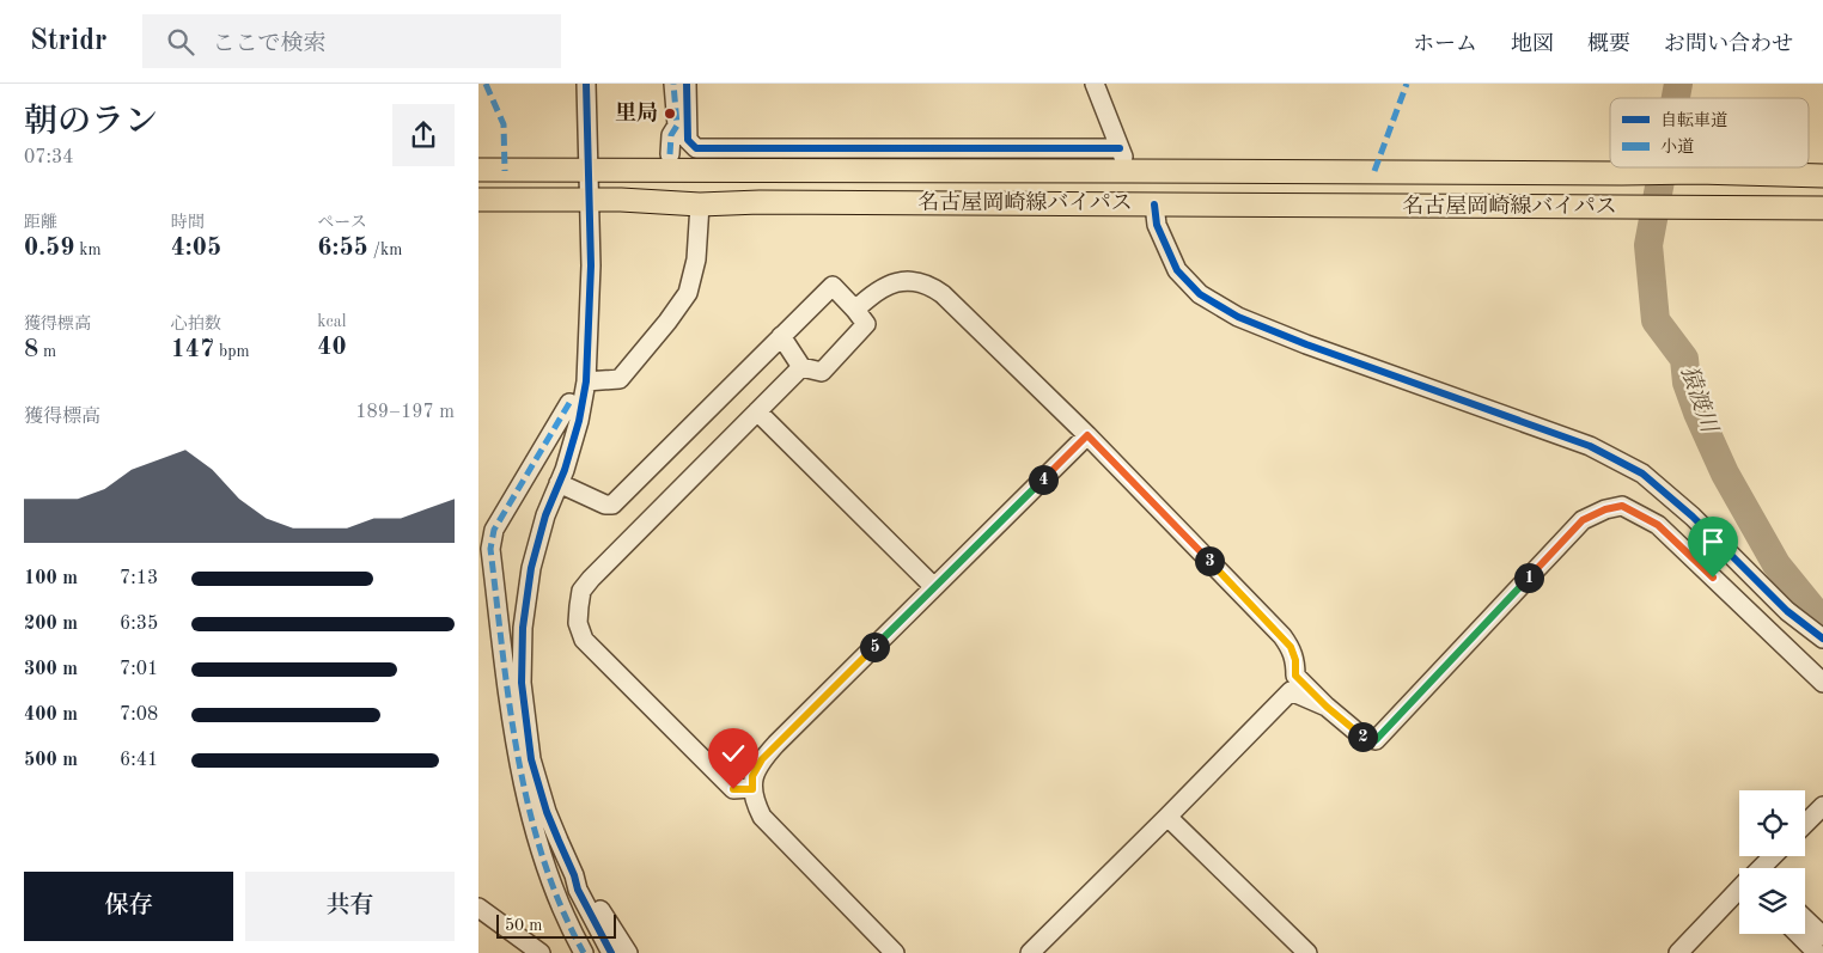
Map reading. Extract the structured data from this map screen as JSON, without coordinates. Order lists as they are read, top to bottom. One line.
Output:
{"streets":{"main road":["名古屋岡崎線バイパス"]},"water":["猿渡川"],"places":["里局"],"legend":["自転車道","小道"],"scale_bar":"50 m","page":{"header":"Stridr","search":"ここで検索","nav":["ホーム","地図","概要","お問い合わせ"],"heading":["朝のラン","07:34"],"stats":[["距離","0.59 km"],["時間","4:05"],["ペース","6:55 /km"],["獲得標高","8 m"],["心拍数","147 bpm"],["kcal","40"]],"chart":["獲得標高","189–197 m"],"pins":["4","3","1","5","2"],"list":[{"name":"100 m","note":"7:13"},{"name":"200 m","note":"6:35"},{"name":"300 m","note":"7:01"},{"name":"400 m","note":"7:08"},{"name":"500 m","note":"6:41"}],"buttons":["保存","共有"],"scale":"50 m"}}
